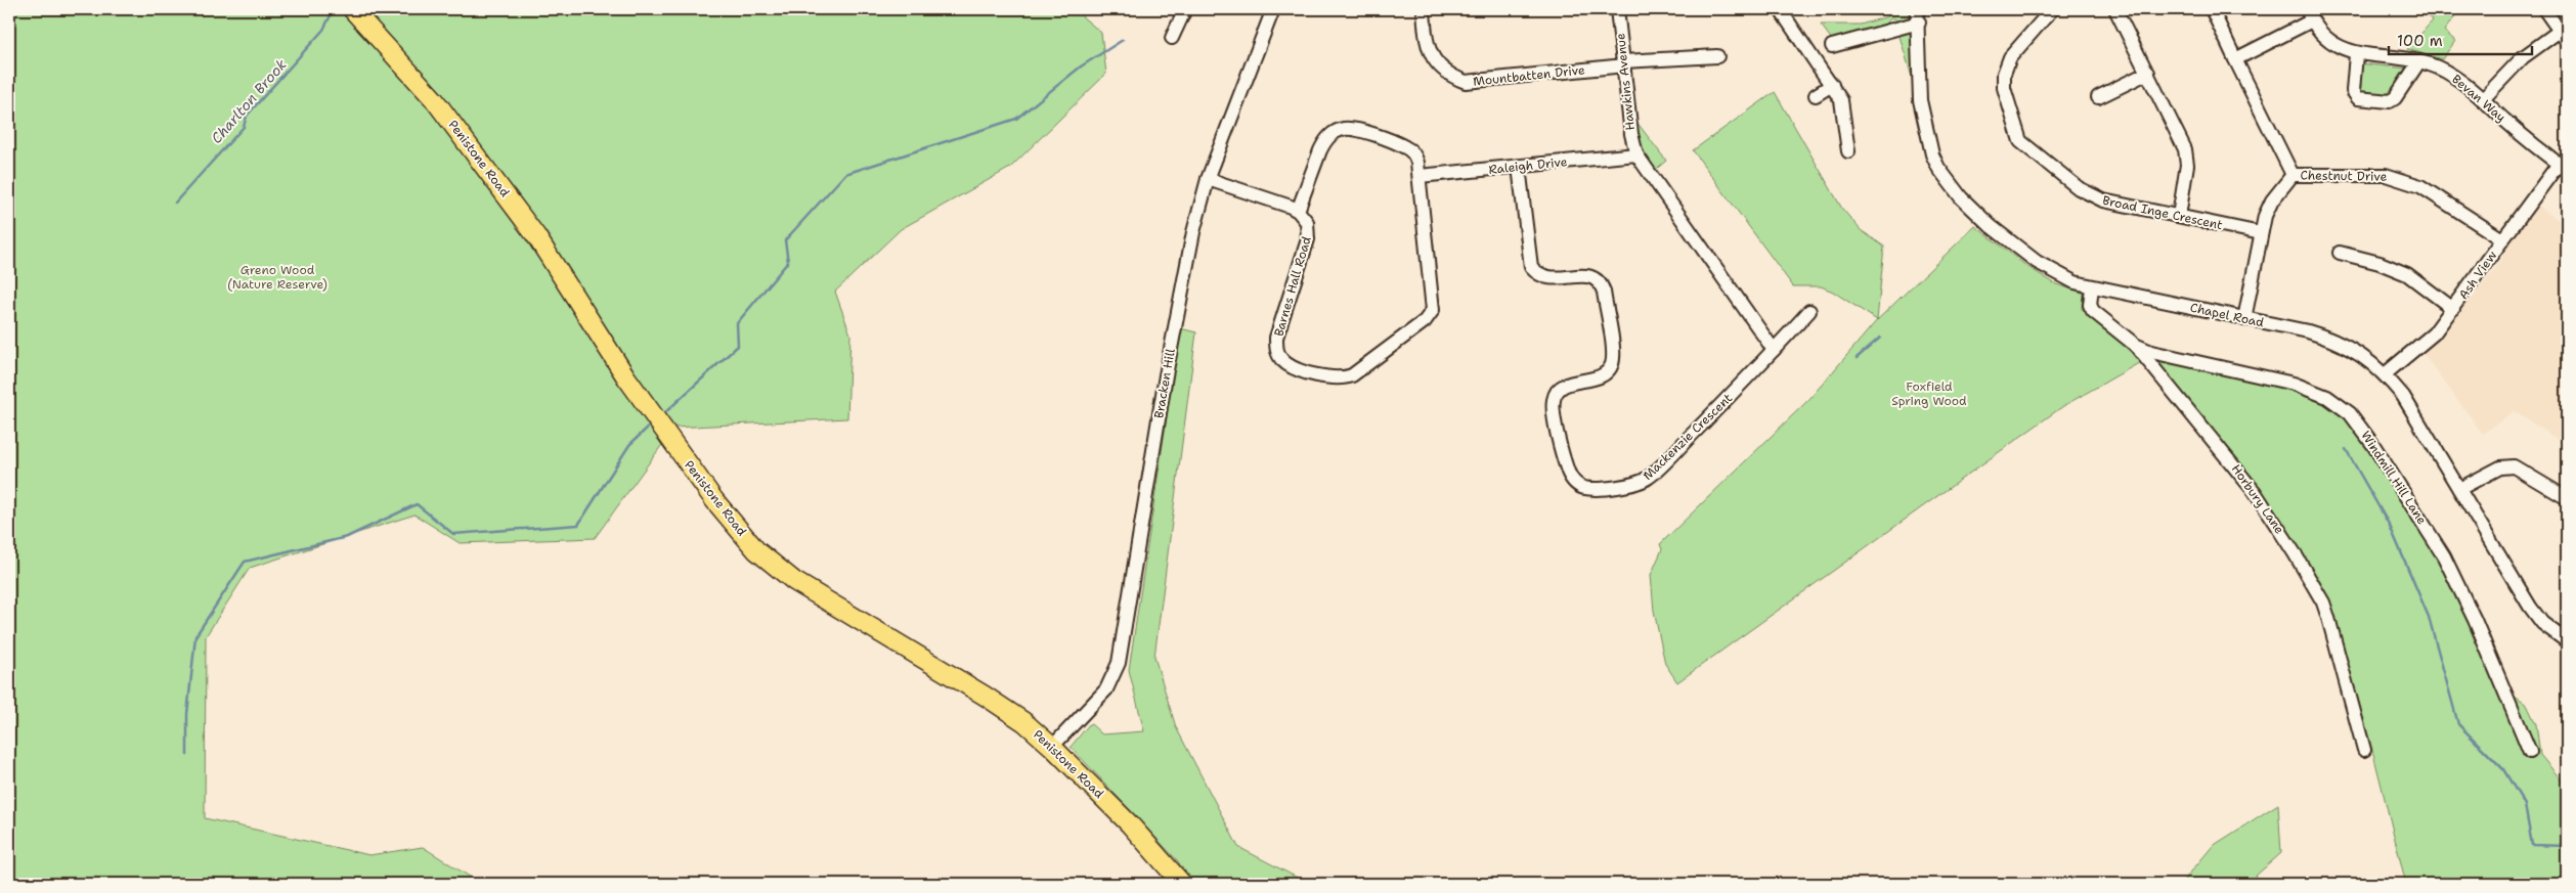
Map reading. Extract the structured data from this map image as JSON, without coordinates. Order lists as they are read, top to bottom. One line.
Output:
{"streets":{"highway":["Penistone Road"],"street":["Mountbatten Drive","Hawkins Avenue","Bevan Way","Raleigh Drive","Chestnut Drive","Broad Inge Crescent","Ash View","Barnes Hall Road","Chapel Road","Bracken Hill","Mackenzie Crescent","Windmill Hill Lane","Horbury Lane"]},"crossings":[["Mountbatten Drive","Hawkins Avenue"],["Hawkins Avenue","Raleigh Drive"],["Bevan Way","Ash View"],["Penistone Road","Bracken Hill"],["Raleigh Drive","Barnes Hall Road"],["Raleigh Drive","Mackenzie Crescent"],["Chestnut Drive","Broad Inge Crescent"],["Chestnut Drive","Ash View"],["Chestnut Drive","Chapel Road"],["Ash View","Chapel Road"],["Chapel Road","Horbury Lane"],["Windmill Hill Lane","Horbury Lane"]],"water":["Charlton Brook"],"parks":["Greno Wood (Nature Reserve)","Foxfield Spring Wood"],"scale_bar":"100 m"}
